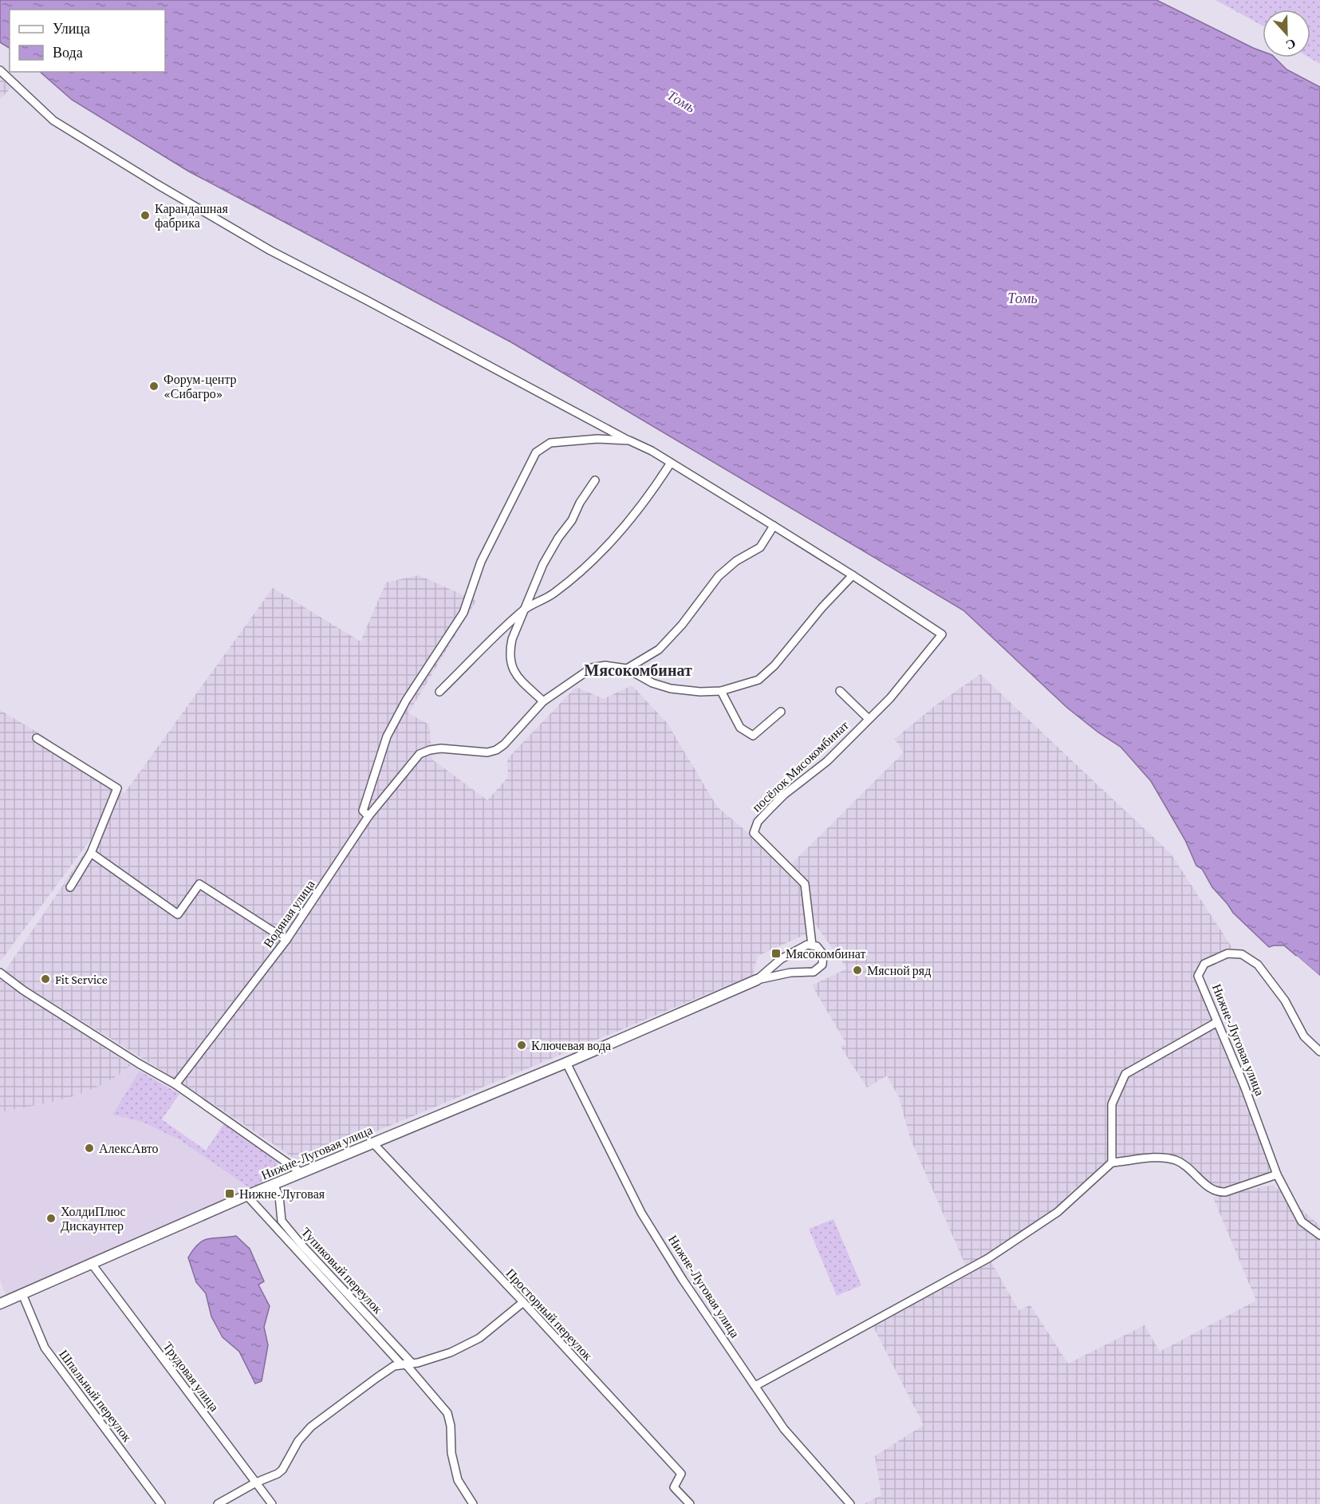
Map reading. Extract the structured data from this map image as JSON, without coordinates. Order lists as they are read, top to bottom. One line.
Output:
{"streets":{"street":["посёлок Мясокомбинат","Водяная улица","Нижне-Луговая улица","Тупиковый переулок","Просторный переулок","Трудовая улица","Шпальный переулок"]},"crossings":[["посёлок Мясокомбинат","Водяная улица"],["Нижне-Луговая улица","Тупиковый переулок"],["Нижне-Луговая улица","Просторный переулок"],["Нижне-Луговая улица","Трудовая улица"],["Нижне-Луговая улица","Шпальный переулок"]],"districts":["Мясокомбинат"],"water":["Томь"],"places":{"other":["Карандашная фабрика","Форум-центр «Сибагро»","Мясной ряд","Fit Service","Ключевая вода","АлексАвто","ХолдиПлюс Дискаунтер"],"transit":["Мясокомбинат","Нижне-Луговая"]},"legend":["Улица","Вода"],"north":"bottom"}
